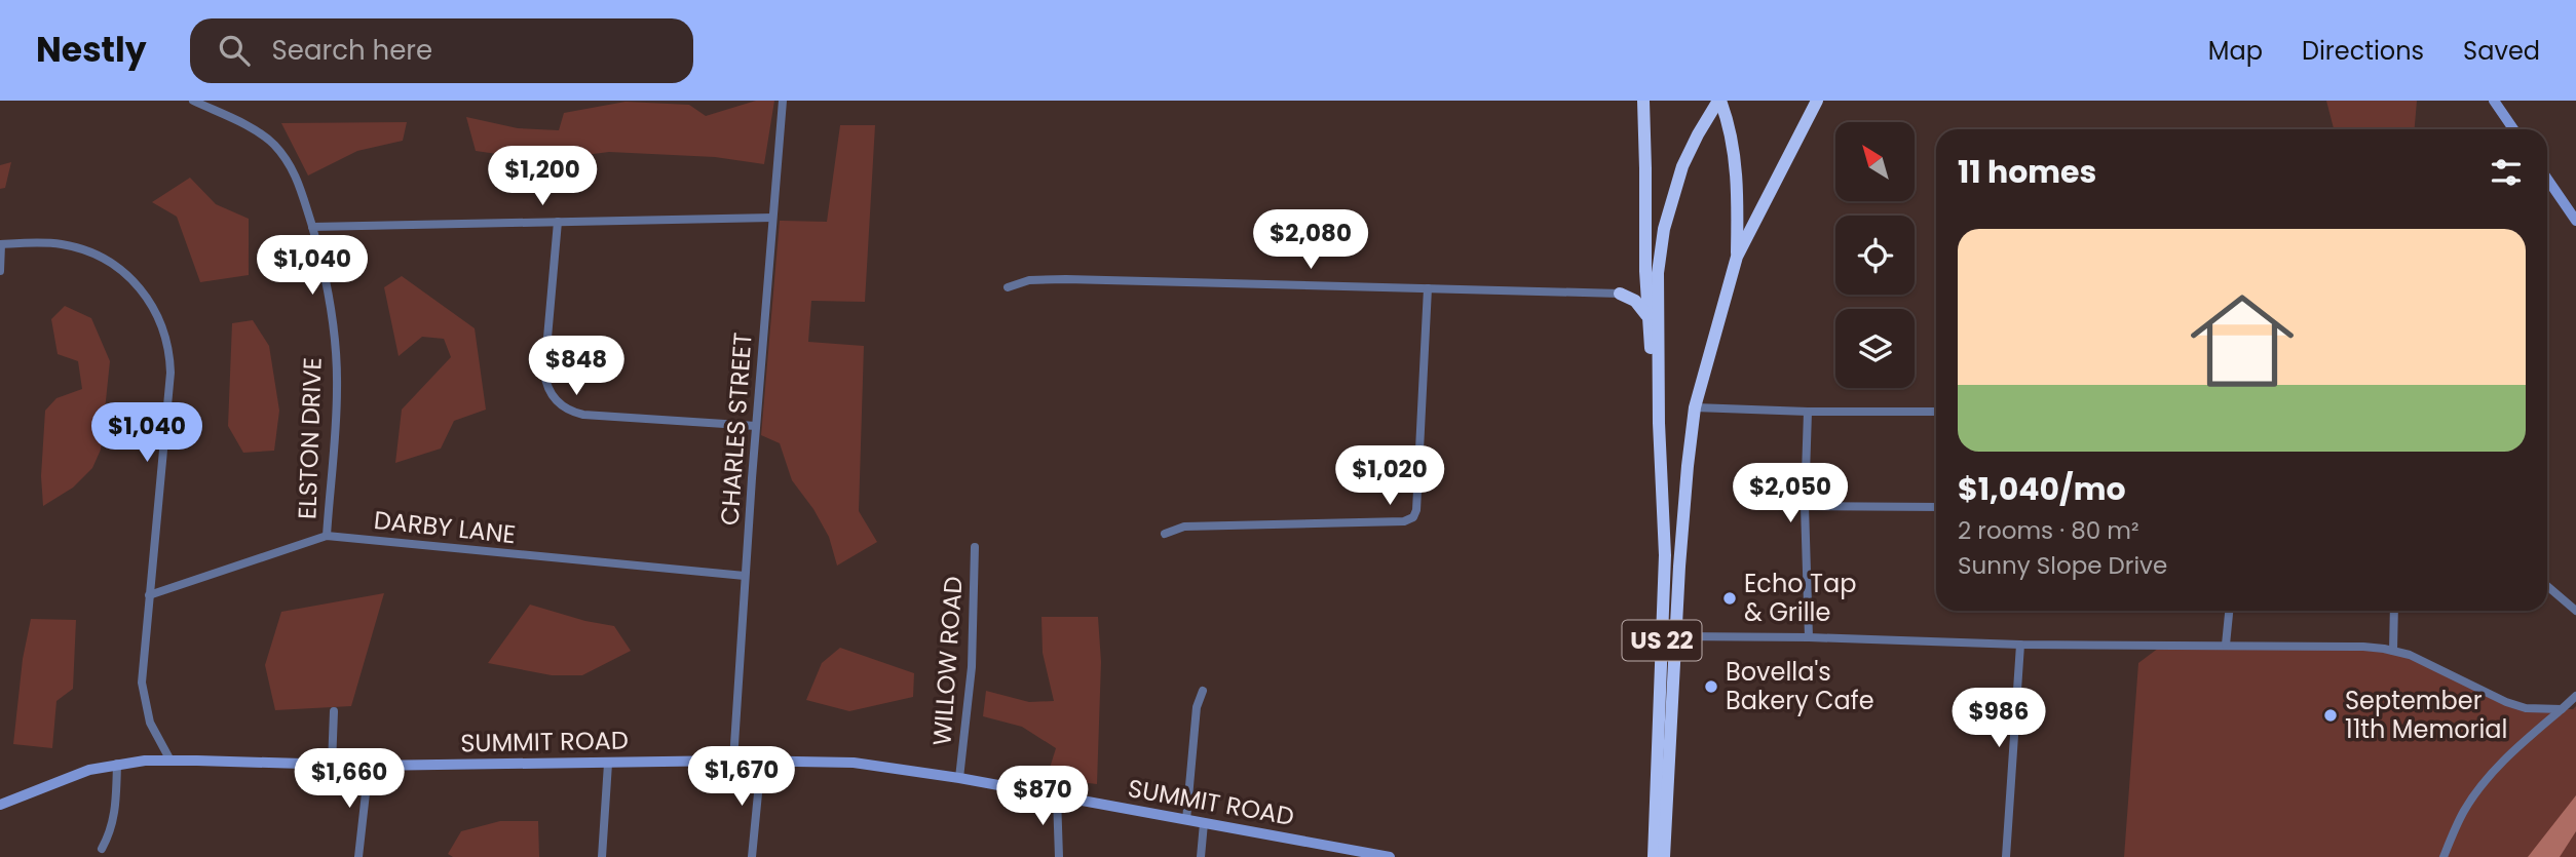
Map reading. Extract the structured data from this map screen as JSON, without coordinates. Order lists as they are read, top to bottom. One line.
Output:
{"streets":{"highway":["US 22"],"main road":["SUMMIT ROAD"],"street":["CHARLES STREET","ELSTON DRIVE","DARBY LANE","WILLOW ROAD"]},"crossings":[["CHARLES STREET","DARBY LANE"],["CHARLES STREET","SUMMIT ROAD"],["ELSTON DRIVE","DARBY LANE"],["WILLOW ROAD","SUMMIT ROAD"]],"places":["Echo Tap & Grille","Bovella's Bakery Cafe","September 11th Memorial"],"north":"top left","page":{"header":"Nestly","search":"Search here","nav":["Map","Directions","Saved"],"heading":"11 homes","price":["$1,200","$2,080","$1,040","$848","$1,040","$1,020","$2,050","$986","$1,670","$1,660","$870"],"list":[{"name":"$1,040/mo","note":"2 rooms · 80 m² · Sunny Slope Drive"}]}}
